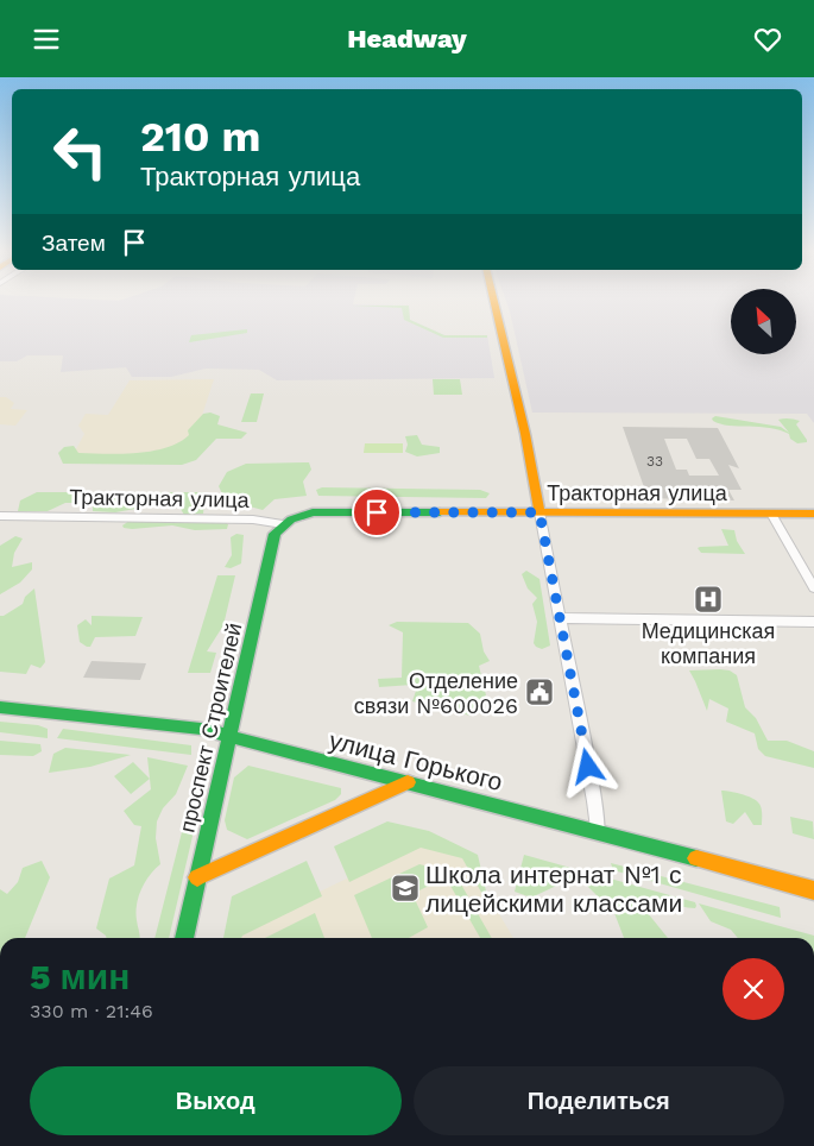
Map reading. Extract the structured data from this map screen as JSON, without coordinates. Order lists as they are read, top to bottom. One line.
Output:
{"streets":{"main road":["Тракторная улица","проспект Строителей","улица Горького"]},"crossings":[["Тракторная улица","проспект Строителей"],["проспект Строителей","улица Горького"]],"places":{"hospital":["Медицинская компания"],"public building":["Отделение связи №600026"],"school or university":["Школа интернат №1 с лицейскими классами"]},"house_numbers":["33"],"north":"top left","page":{"header":"Headway","turn":["210 m","Тракторная улица"],"then":"Затем","heading":["5 мин","330 m · 21:46"],"buttons":["Выход","Поделиться"]}}
